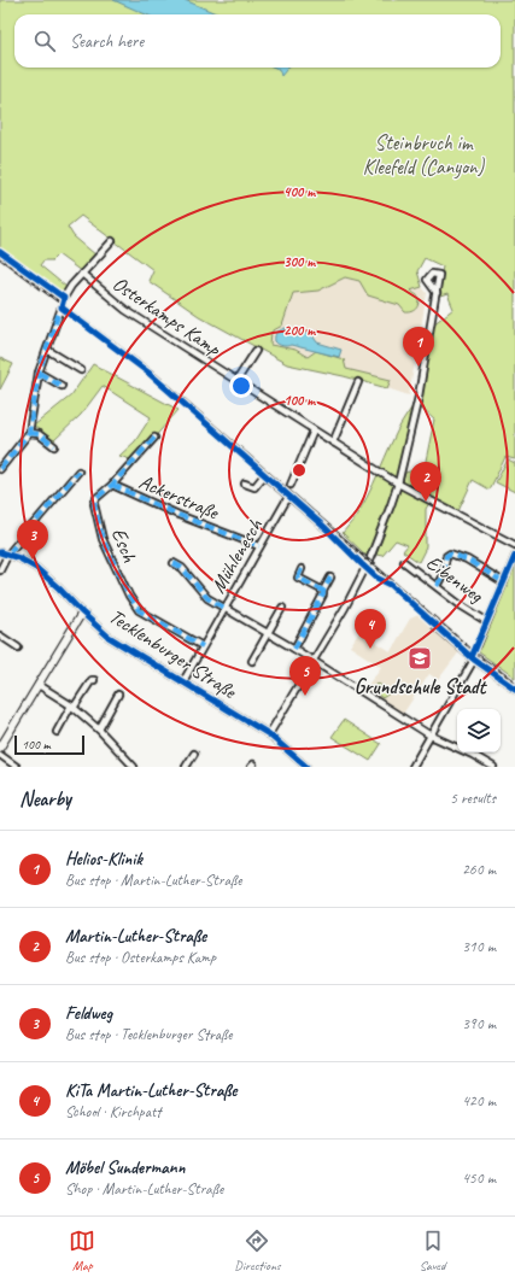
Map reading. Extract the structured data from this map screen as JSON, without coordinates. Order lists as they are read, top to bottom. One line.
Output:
{"streets":{"street":["Osterkamps Kamp","Ackerstraße","Esch","Mühlenesch","Eibenweg","Tecklenburger Straße"]},"crossings":[["Ackerstraße","Esch"],["Ackerstraße","Mühlenesch"],["Esch","Mühlenesch"],["Mühlenesch","Tecklenburger Straße"]],"parks":["Steinbruch im Kleefeld (Canyon)"],"places":{"school or university":["Grundschule Stadt"]},"scale_bar":"100 m","page":{"search":"Search here","pins":["1","2","3","4","5"],"scale":"100 m","heading":["Nearby","5 results"],"list":[{"mark":"1","name":"Helios-Klinik","note":"Bus stop · Martin-Luther-Straße","value":"260 m"},{"mark":"2","name":"Martin-Luther-Straße","note":"Bus stop · Osterkamps Kamp","value":"310 m"},{"mark":"3","name":"Feldweg","note":"Bus stop · Tecklenburger Straße","value":"390 m"},{"mark":"4","name":"KiTa Martin-Luther-Straße","note":"School · Kirchpatt","value":"420 m"},{"mark":"5","name":"Möbel Sundermann","note":"Shop · Martin-Luther-Straße","value":"450 m"}],"nav":["Map","Directions","Saved"]},"rings":["400 m","300 m","200 m","100 m"]}
